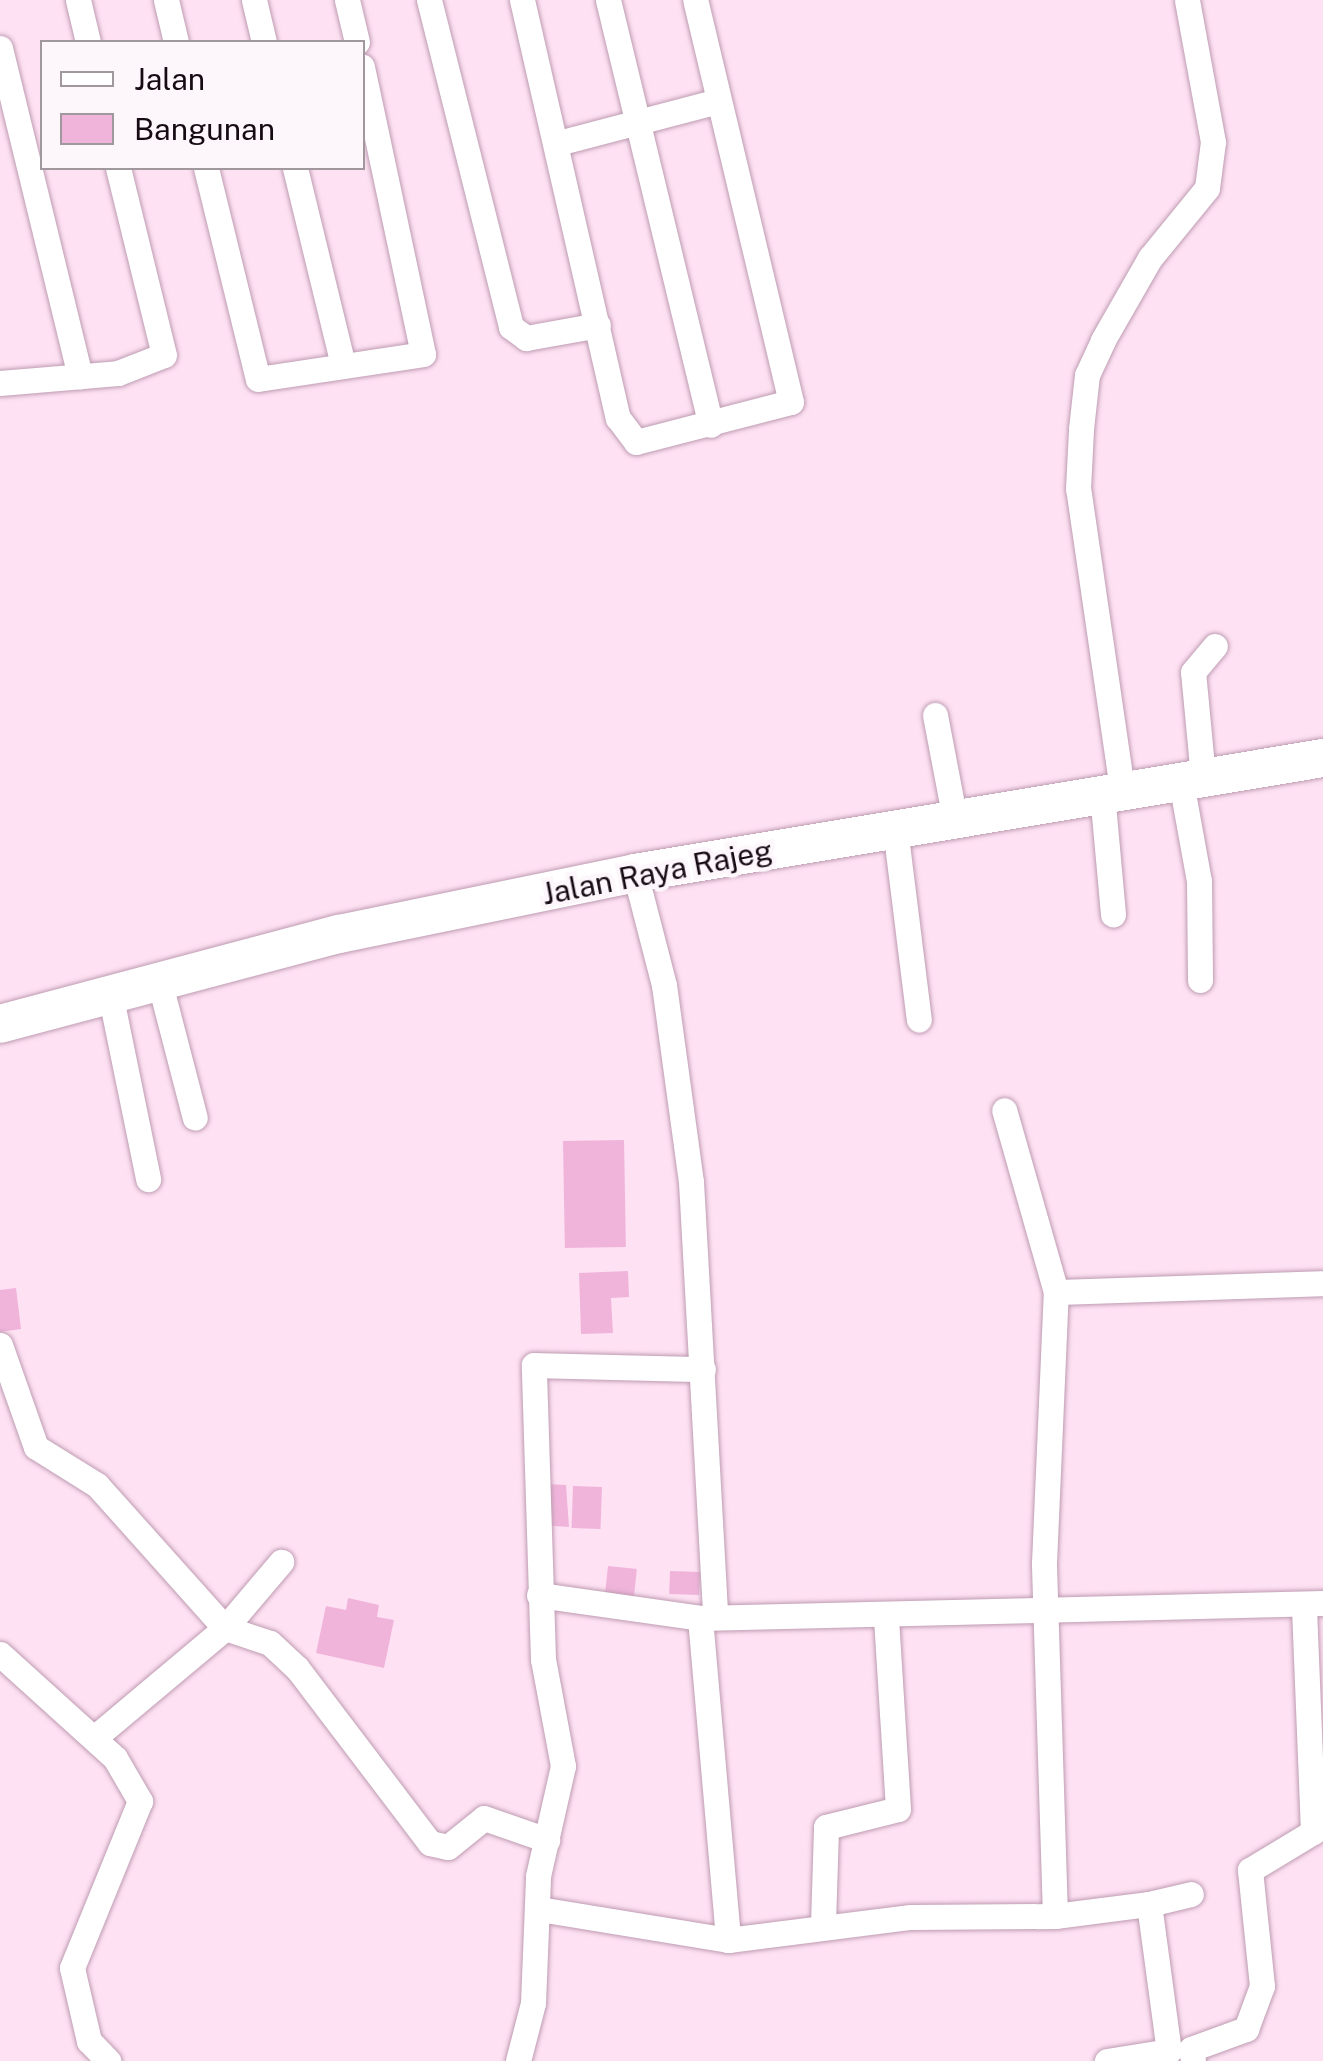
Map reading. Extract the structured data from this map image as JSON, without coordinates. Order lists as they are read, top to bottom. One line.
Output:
{"streets":{"main road":["Jalan Raya Rajeg"]},"legend":["Jalan","Bangunan"]}
